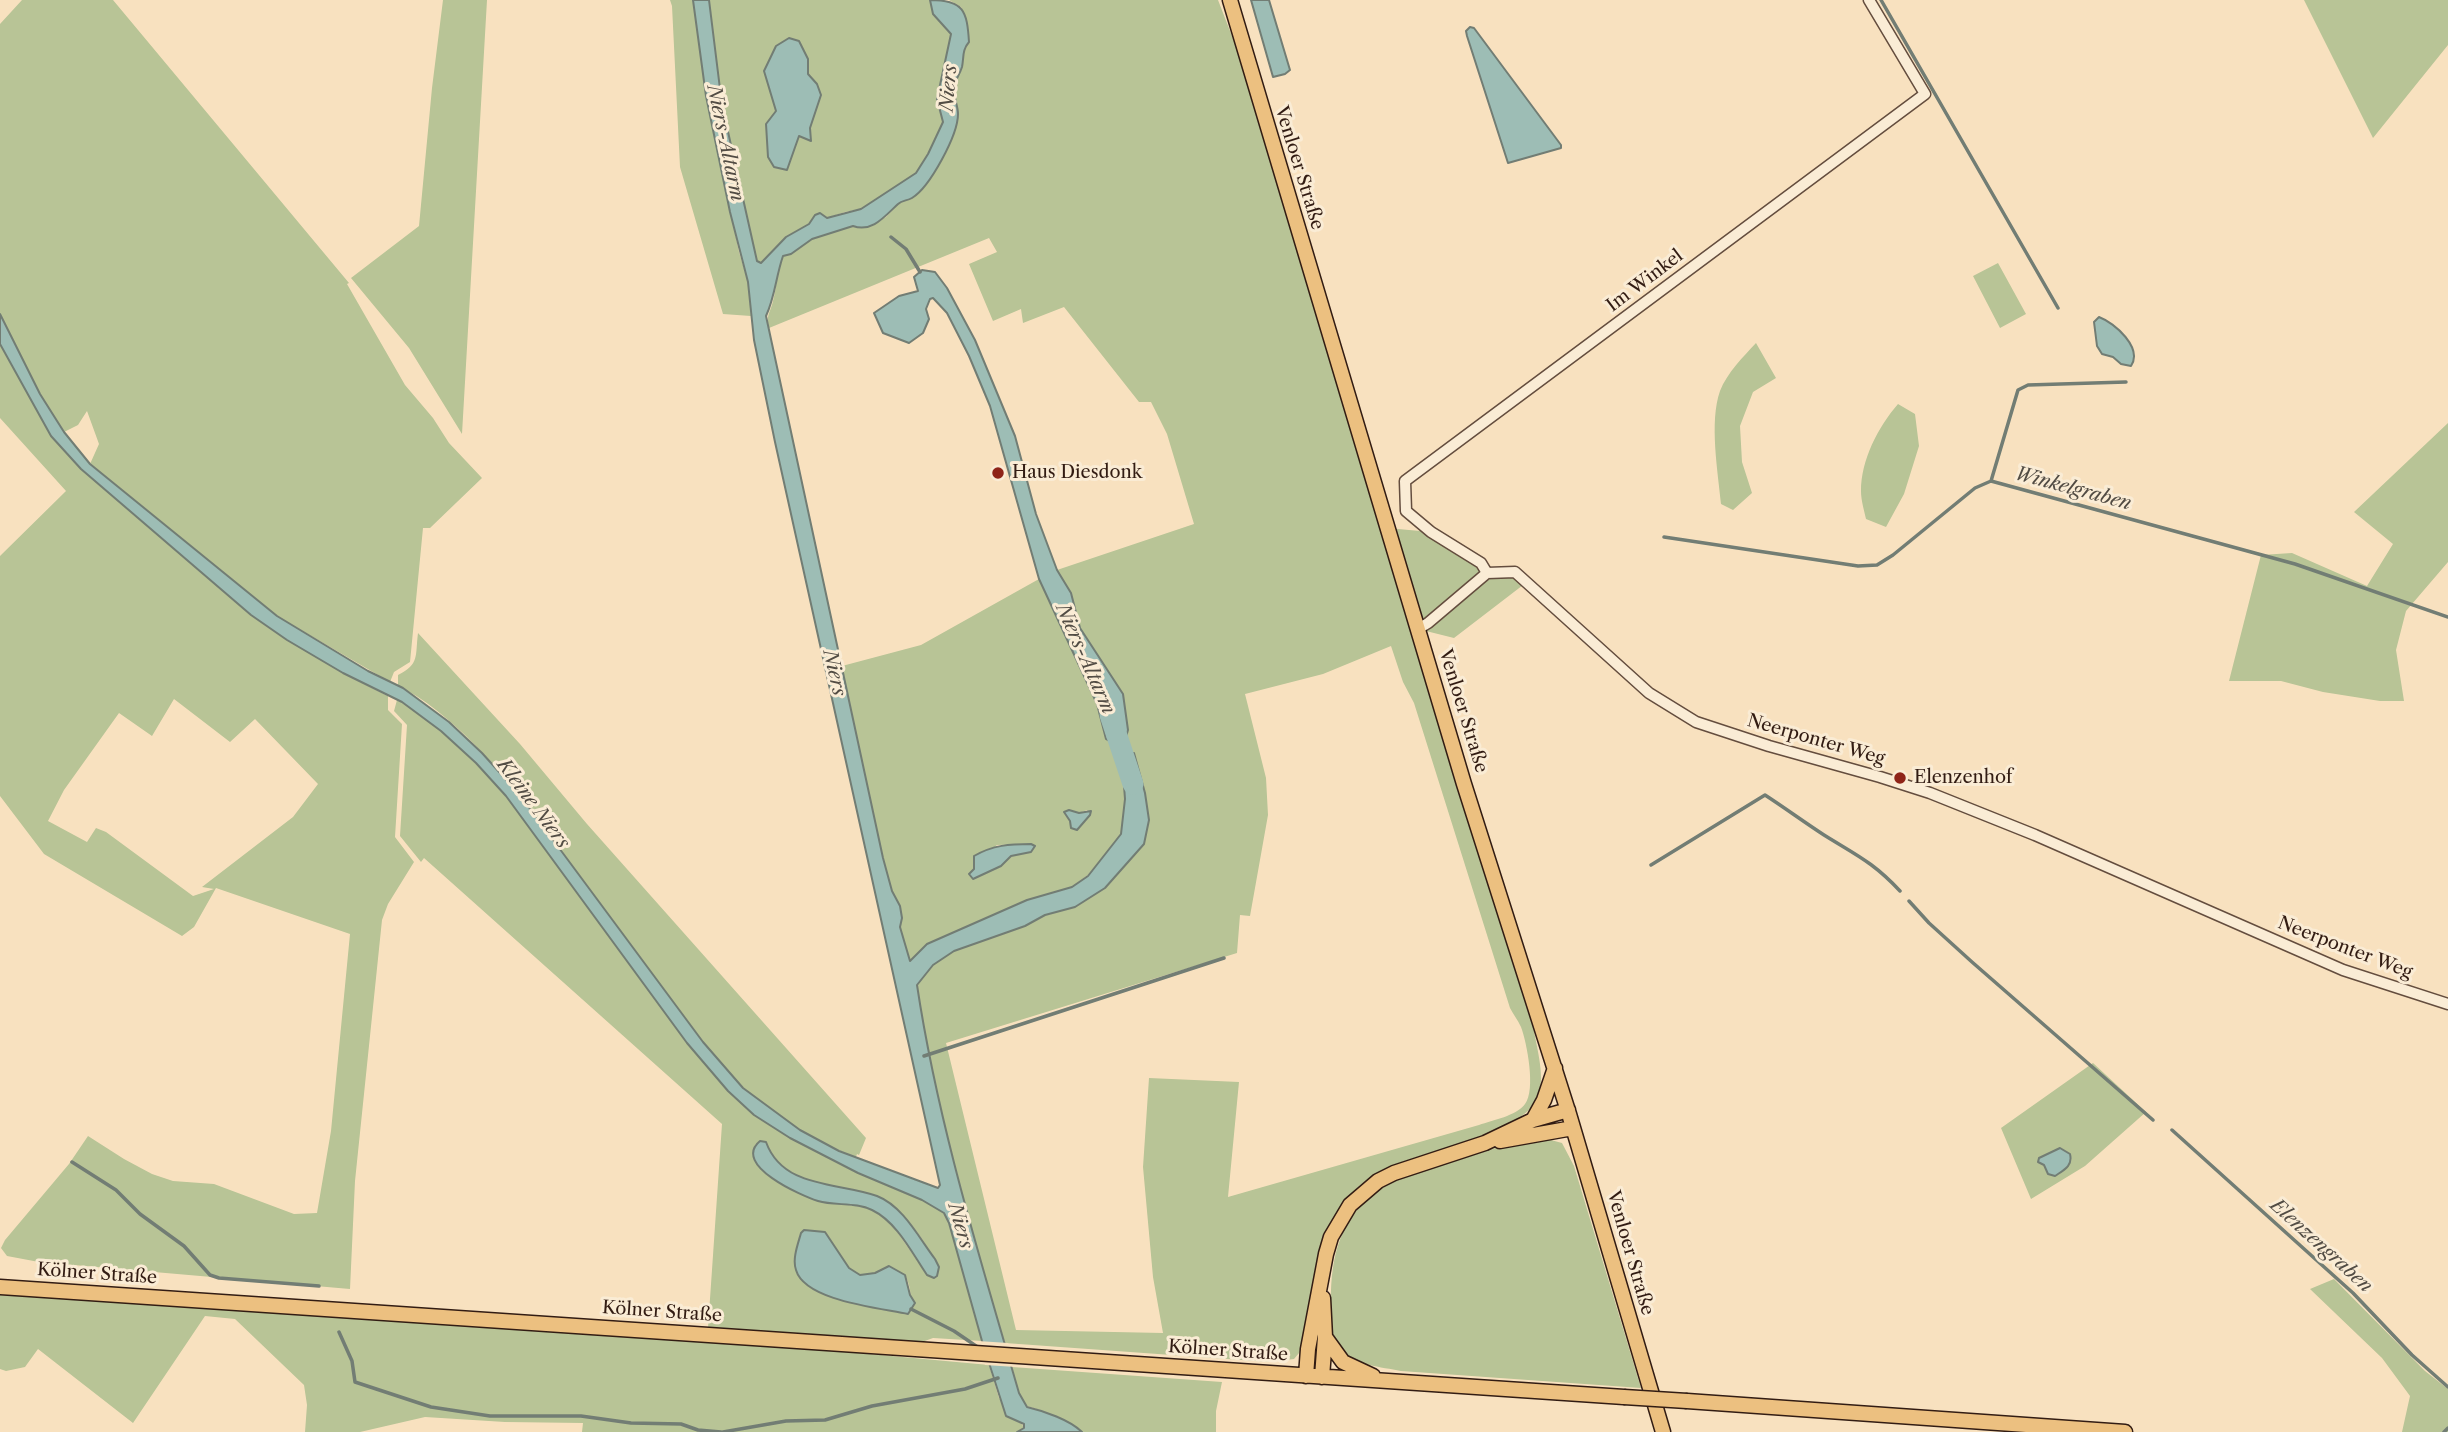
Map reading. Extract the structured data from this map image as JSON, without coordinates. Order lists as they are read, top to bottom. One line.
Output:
{"streets":{"main road":["Venloer Straße","Kölner Straße"],"street":["Im Winkel","Neerponter Weg"]},"crossings":[["Im Winkel","Neerponter Weg"]],"water":["Niers","Niers-Altarm","Winkelgraben","Kleine Niers","Elenzengraben"],"places":["Haus Diesdonk","Elenzenhof"]}
